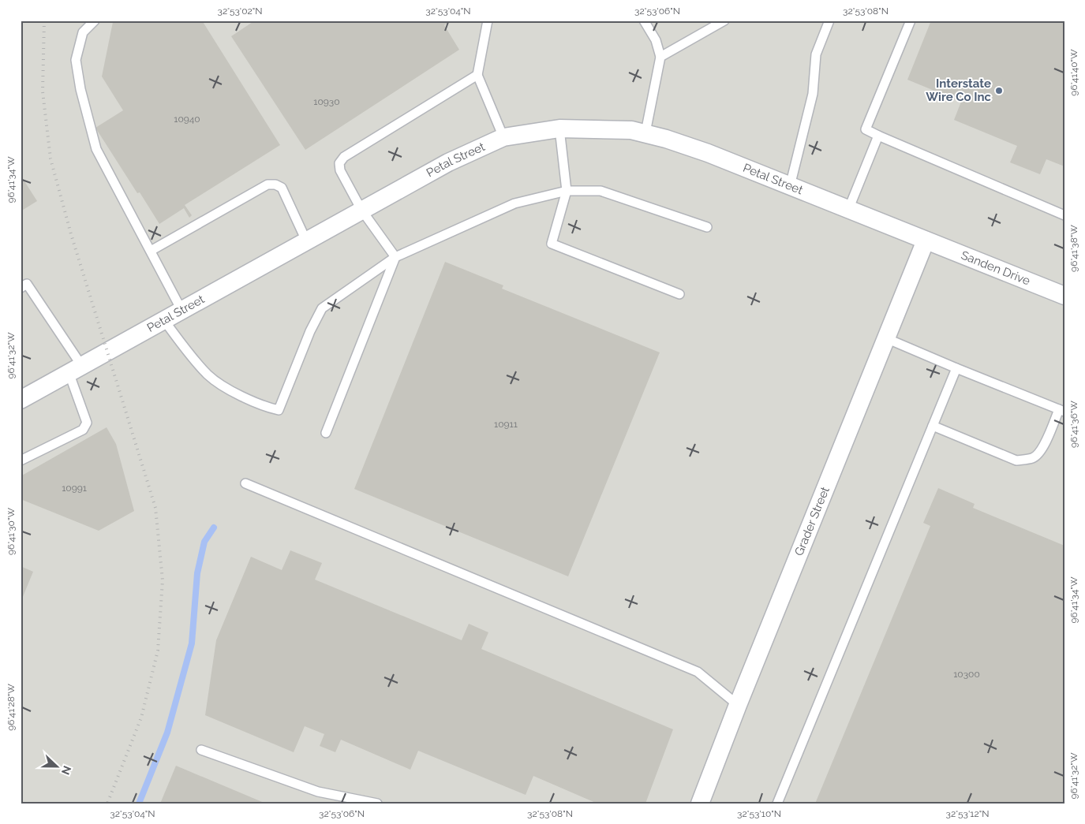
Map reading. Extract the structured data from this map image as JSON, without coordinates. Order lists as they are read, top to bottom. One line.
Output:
{"streets":{"street":["Petal Street","Sanden Drive","Grader Street"]},"crossings":[["Petal Street","Sanden Drive"],["Petal Street","Grader Street"],["Sanden Drive","Grader Street"]],"places":["Interstate Wire Co Inc"],"house_numbers":["10930","10940","10911","10991","10300"],"north":"right","coordinates":["32°53'02\"N","32°53'04\"N","32°53'06\"N","32°53'08\"N","96°41'40\"W","96°41'34\"W","96°41'38\"W","96°41'32\"W","96°41'36\"W","96°41'30\"W","96°41'28\"W","32°53'10\"N","32°53'12\"N"]}
